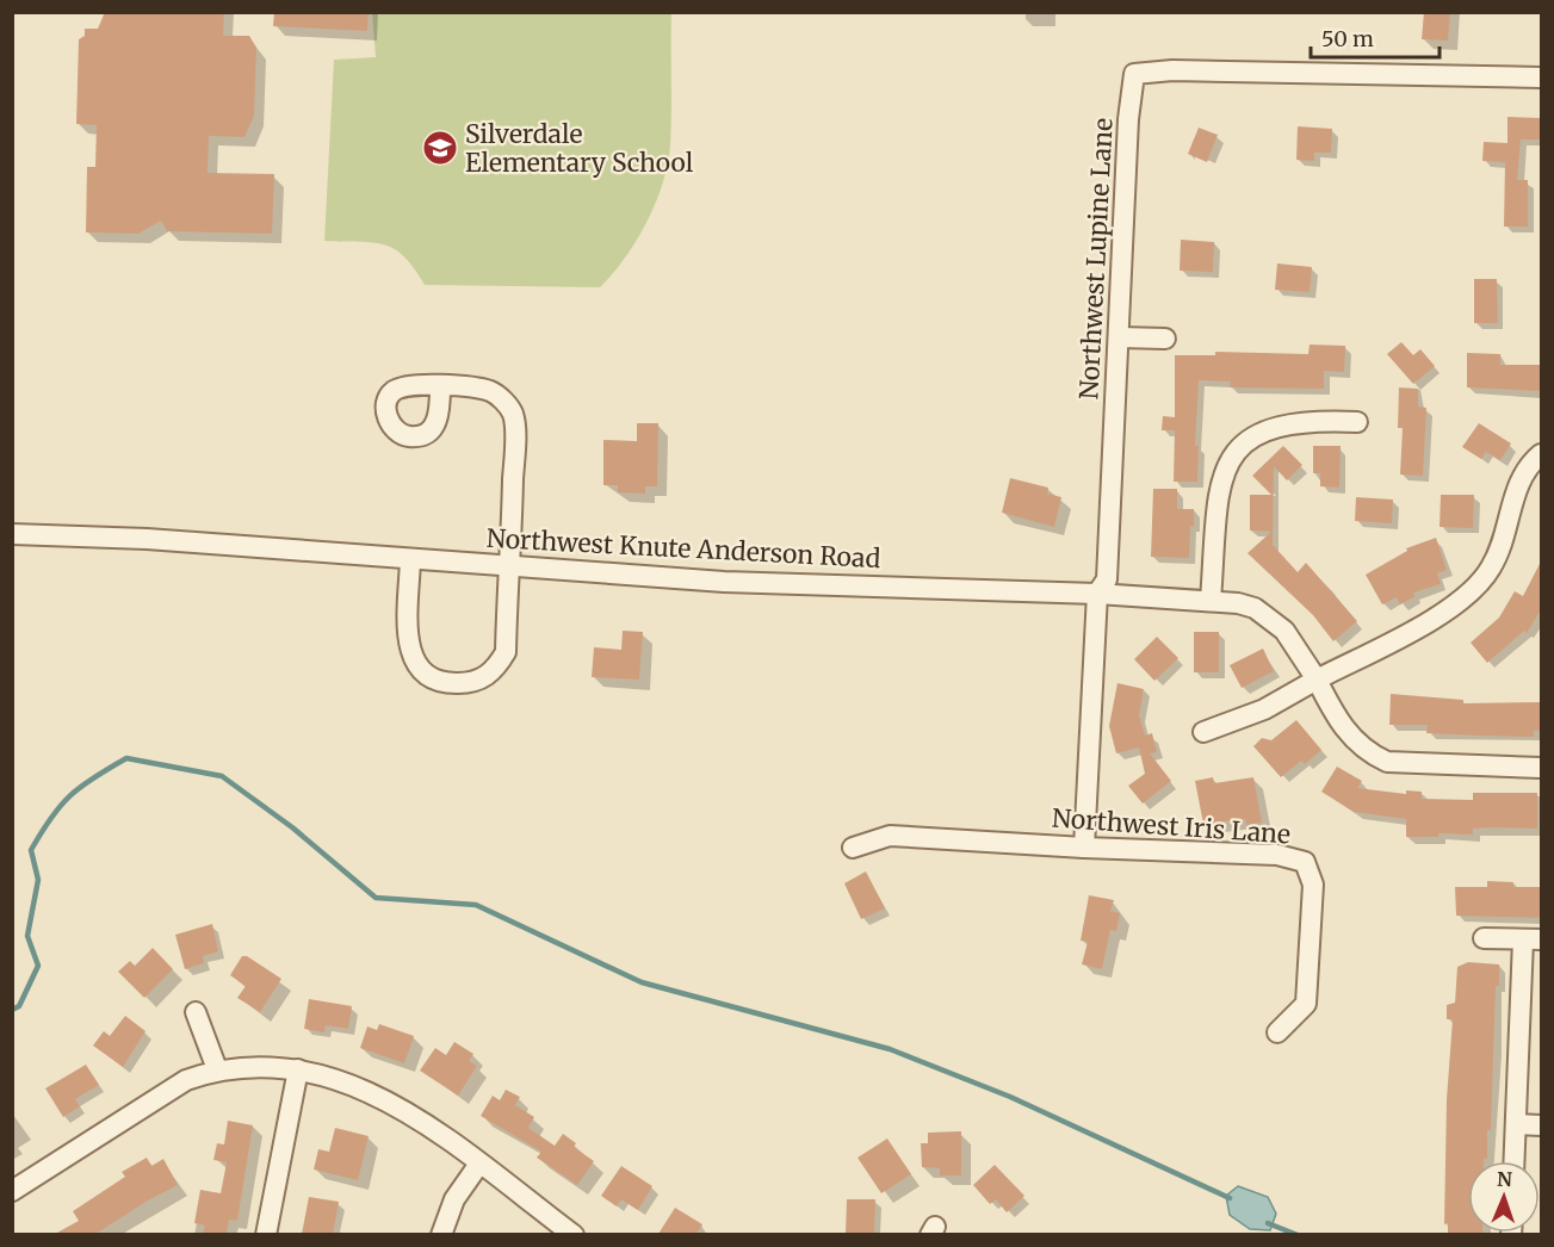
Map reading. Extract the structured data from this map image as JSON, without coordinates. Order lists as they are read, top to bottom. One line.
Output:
{"streets":{"street":["Northwest Lupine Lane","Northwest Knute Anderson Road","Northwest Iris Lane"]},"crossings":[["Northwest Lupine Lane","Northwest Knute Anderson Road"],["Northwest Lupine Lane","Northwest Iris Lane"]],"places":{"school or university":["Silverdale Elementary School"]},"scale_bar":"50 m","north":"top"}
